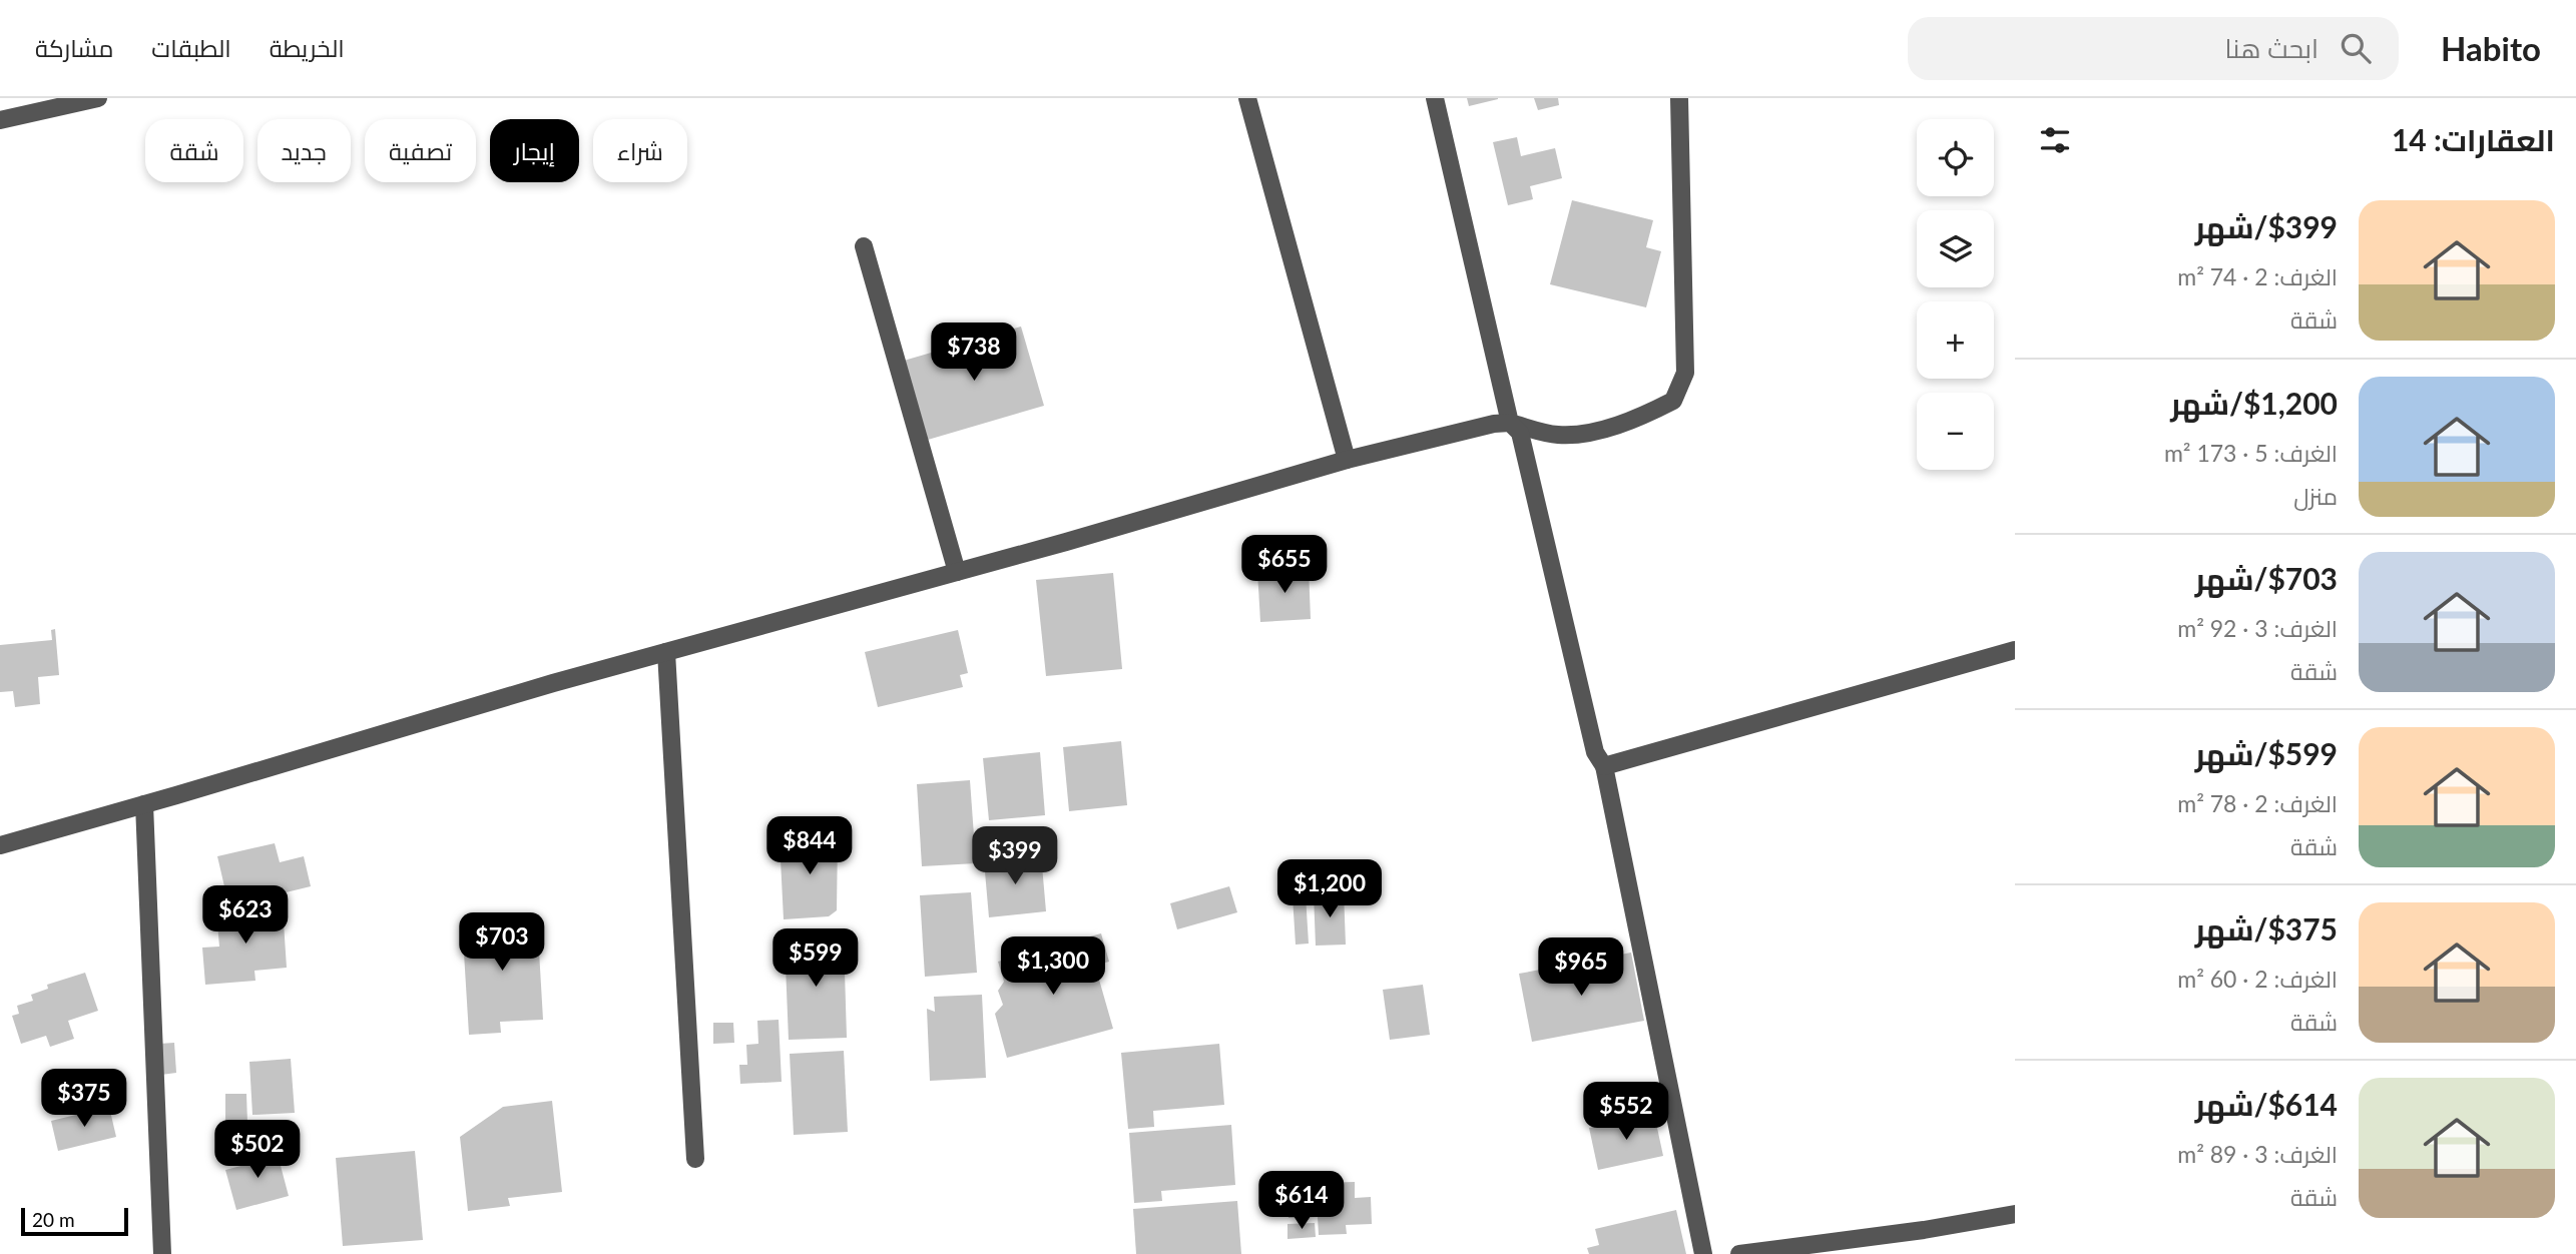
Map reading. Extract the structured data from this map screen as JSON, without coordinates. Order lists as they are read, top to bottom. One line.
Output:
{"scale_bar":"20 m","page":{"header":"Habito","search":"ابحث هنا","nav":["الخريطة","الطبقات","مشاركة"],"heading":"العقارات: 14","map_buttons":["+","−"],"chip":["شراء","إيجار","تصفية","جديد","شقة"],"list":[{"name":"$399/شهر","note":"الغرف: 2 · 74 m² · شقة"},{"name":"$1,200/شهر","note":"الغرف: 5 · 173 m² · منزل"},{"name":"$703/شهر","note":"الغرف: 3 · 92 m² · شقة"},{"name":"$599/شهر","note":"الغرف: 2 · 78 m² · شقة"},{"name":"$375/شهر","note":"الغرف: 2 · 60 m² · شقة"},{"name":"$614/شهر","note":"الغرف: 3 · 89 m² · شقة"}],"price":["$738","$655","$844","$399","$1,200","$623","$703","$599","$1,300","$965","$375","$552","$502","$614"],"scale":"20 m"}}
